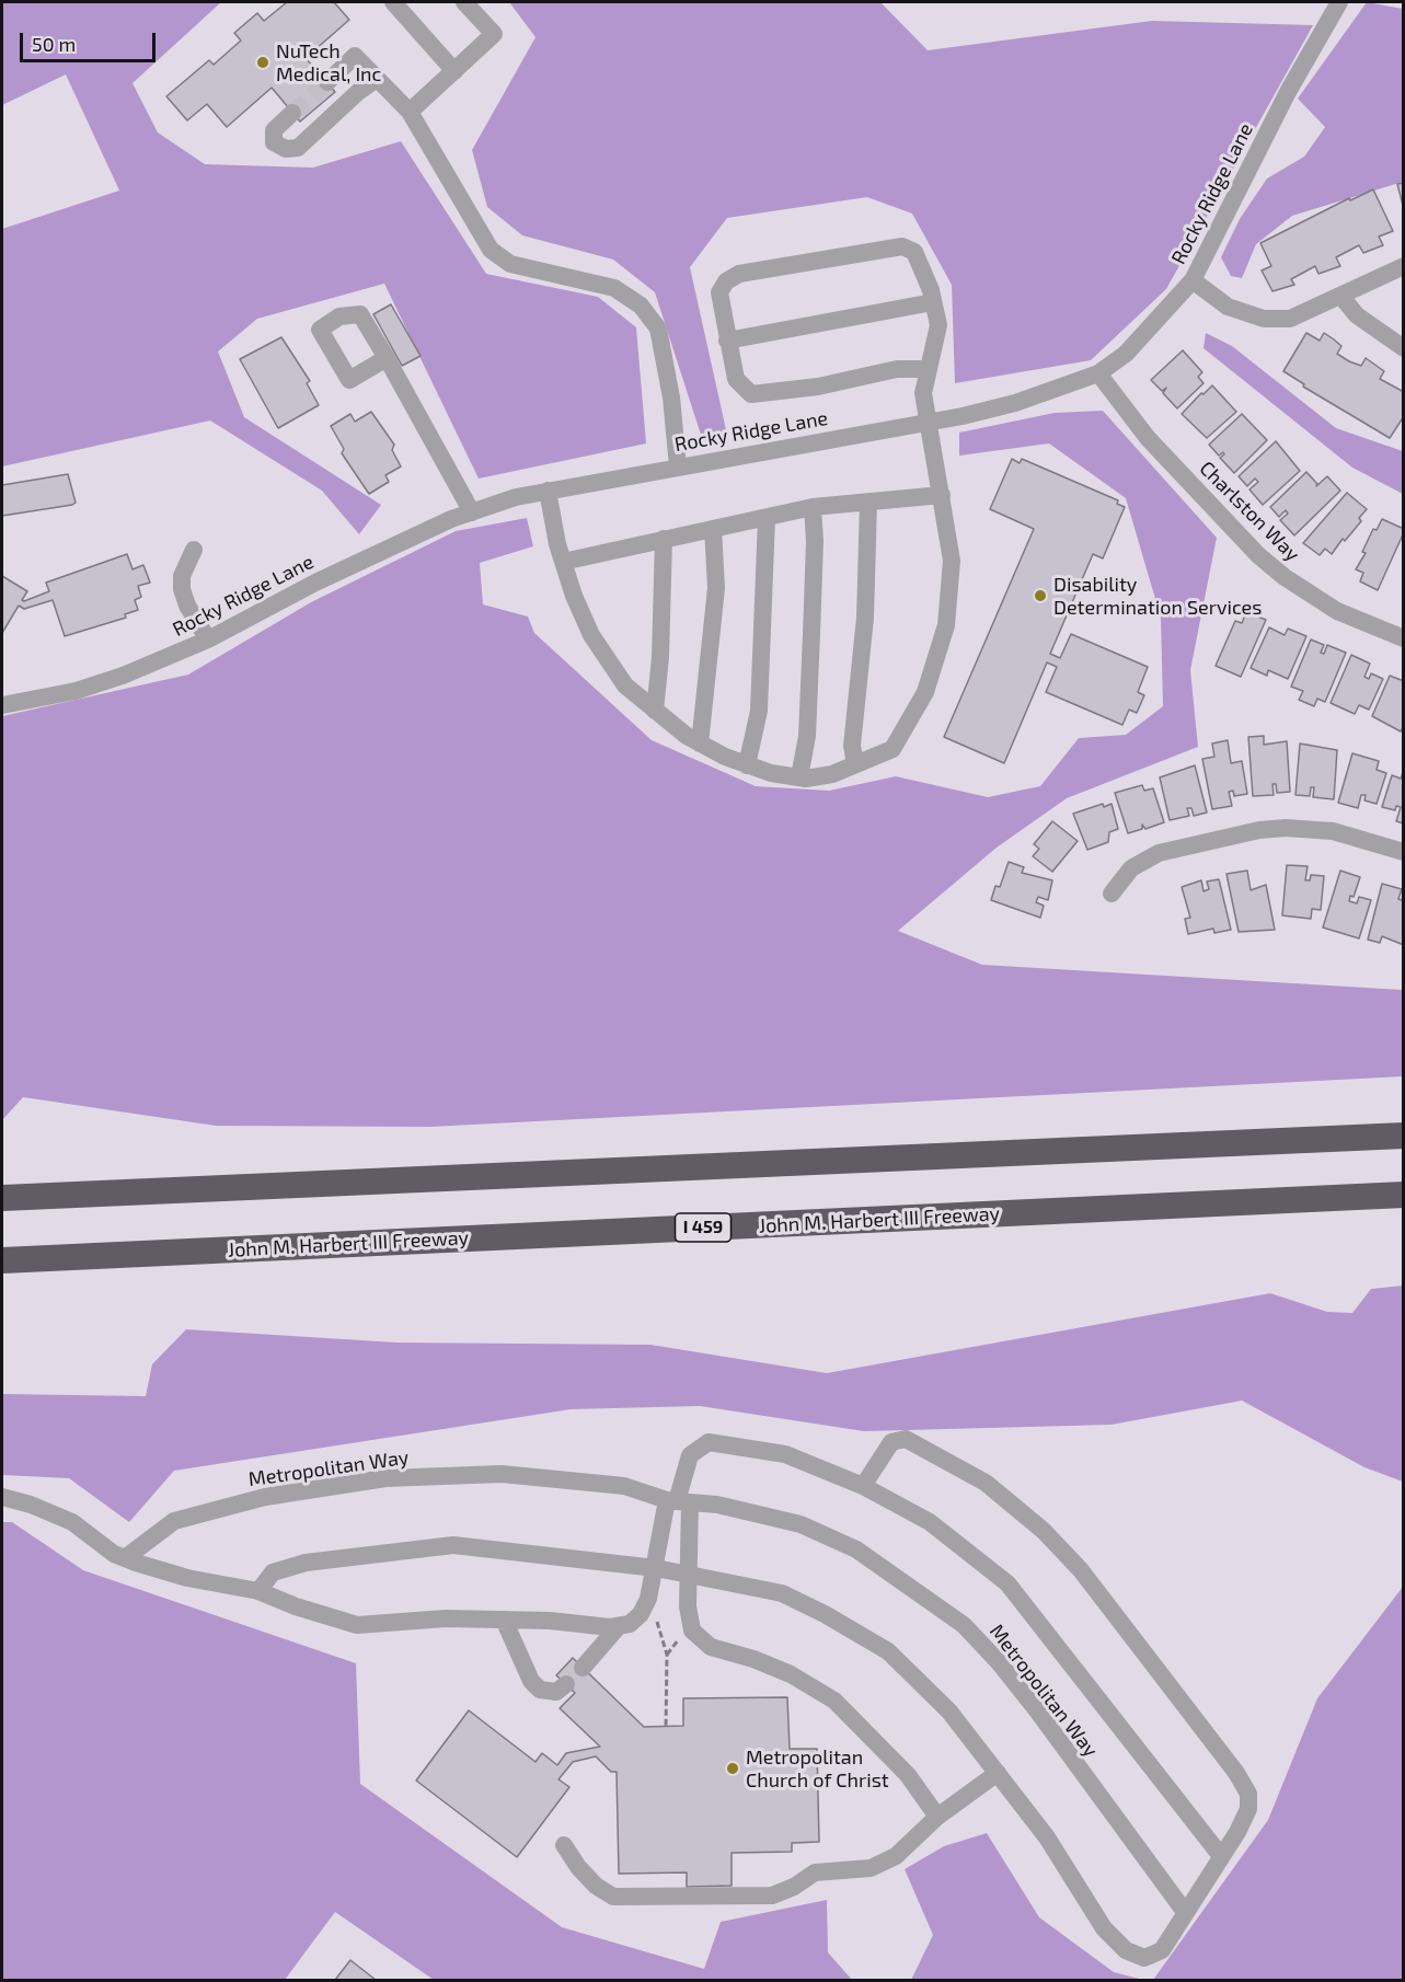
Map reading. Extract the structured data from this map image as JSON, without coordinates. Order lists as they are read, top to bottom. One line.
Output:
{"streets":{"highway":["John M. Harbert III Freeway","I 459"],"street":["Rocky Ridge Lane","Charlston Way","Metropolitan Way"]},"crossings":[["Rocky Ridge Lane","Charlston Way"]],"places":["NuTech Medical, Inc","Disability Determination Services","Metropolitan Church of Christ"],"scale_bar":"50 m"}
